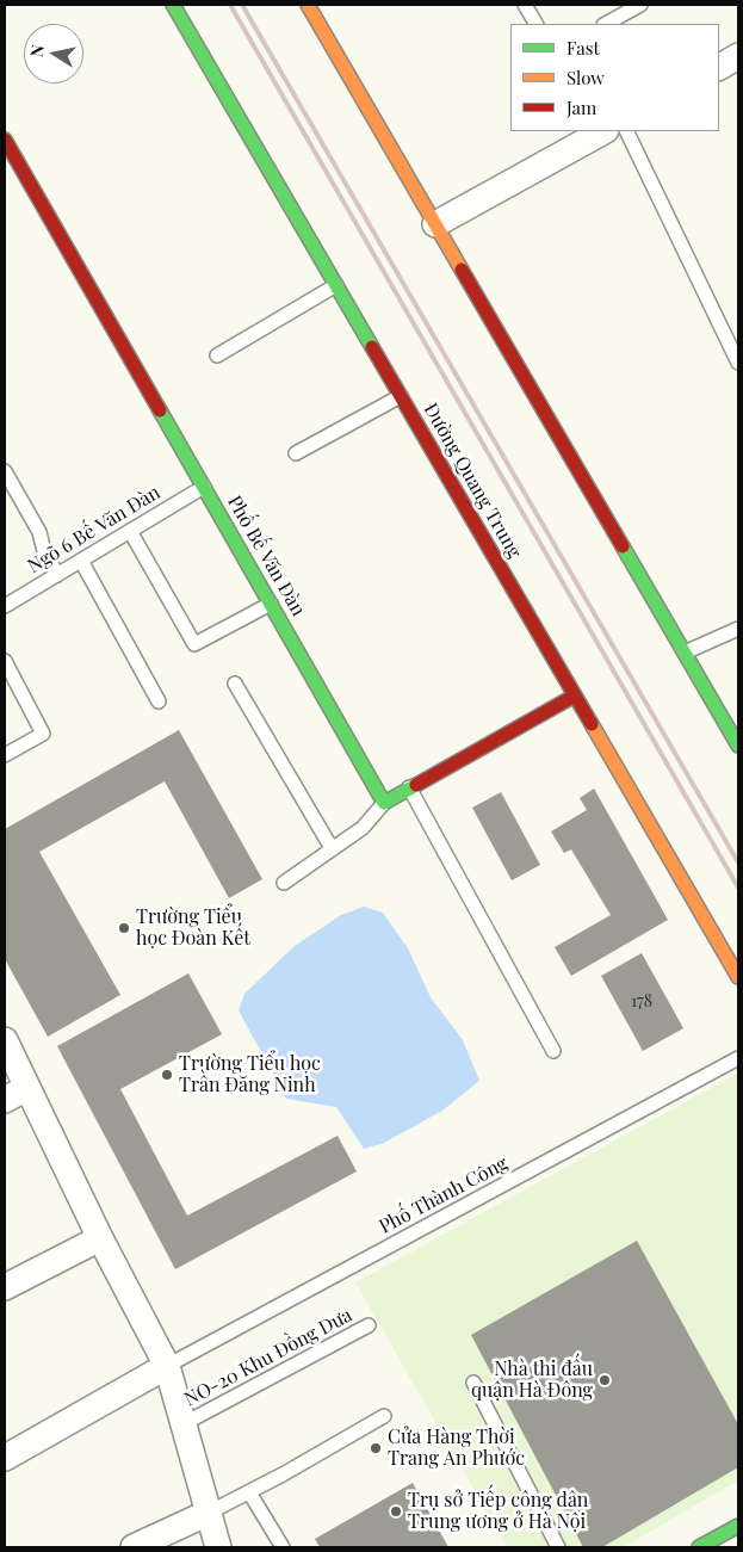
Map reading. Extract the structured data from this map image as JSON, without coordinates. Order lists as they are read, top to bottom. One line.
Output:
{"streets":{"main road":["Đường Quang Trung","Phố Bế Văn Đàn"],"lane":["Ngõ 6 Bế Văn Đàn","Phố Thành Công","NO-20 Khu Đồng Dưa"]},"crossings":[["Ngõ 6 Bế Văn Đàn","Phố Bế Văn Đàn"]],"places":["Trường Tiểu học Đoàn Kết","Trường Tiểu học Trần Đăng Ninh","Nhà thi đấu quận Hà Đông","Cửa Hàng Thời Trang An Phước","Trụ sở Tiếp công dân Trung ương ở Hà Nội"],"house_numbers":["178"],"legend":["Fast","Slow","Jam"],"north":"left"}
